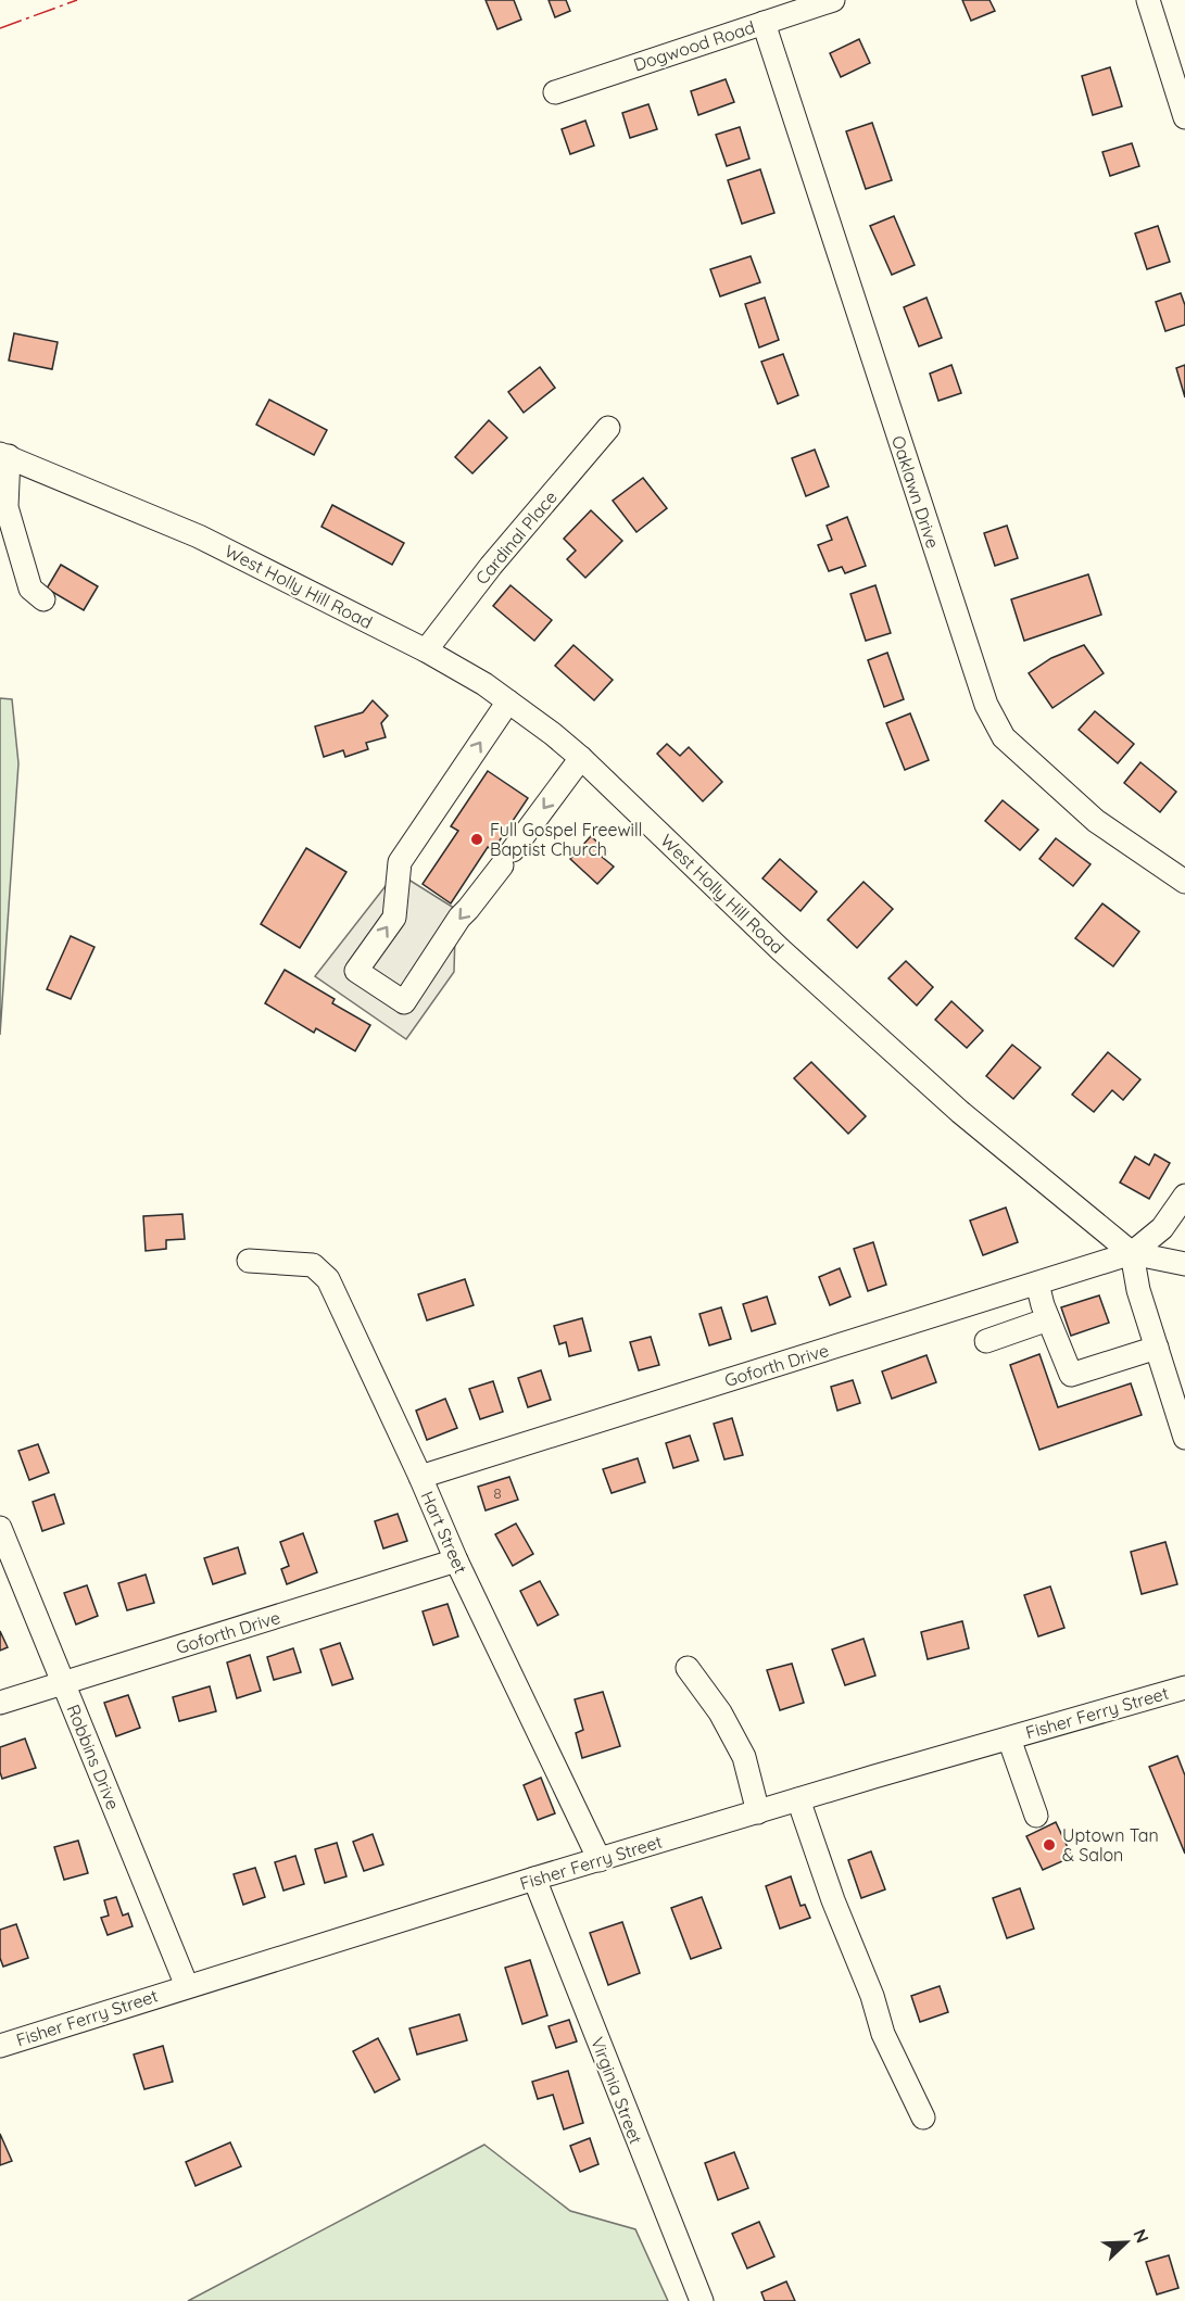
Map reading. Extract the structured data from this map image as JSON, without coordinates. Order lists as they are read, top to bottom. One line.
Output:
{"streets":{"street":["Dogwood Road","Oaklawn Drive","Cardinal Place","West Holly Hill Road","Goforth Drive","Hart Street","Fisher Ferry Street","Robbins Drive","Virginia Street"]},"crossings":[["Dogwood Road","Oaklawn Drive"],["Cardinal Place","West Holly Hill Road"],["West Holly Hill Road","Goforth Drive"],["Goforth Drive","Hart Street"],["Goforth Drive","Robbins Drive"],["Hart Street","Fisher Ferry Street"],["Fisher Ferry Street","Robbins Drive"],["Fisher Ferry Street","Virginia Street"]],"places":["Full Gospel Freewill Baptist Church","Uptown Tan & Salon"],"house_numbers":["8"],"north":"top right"}
